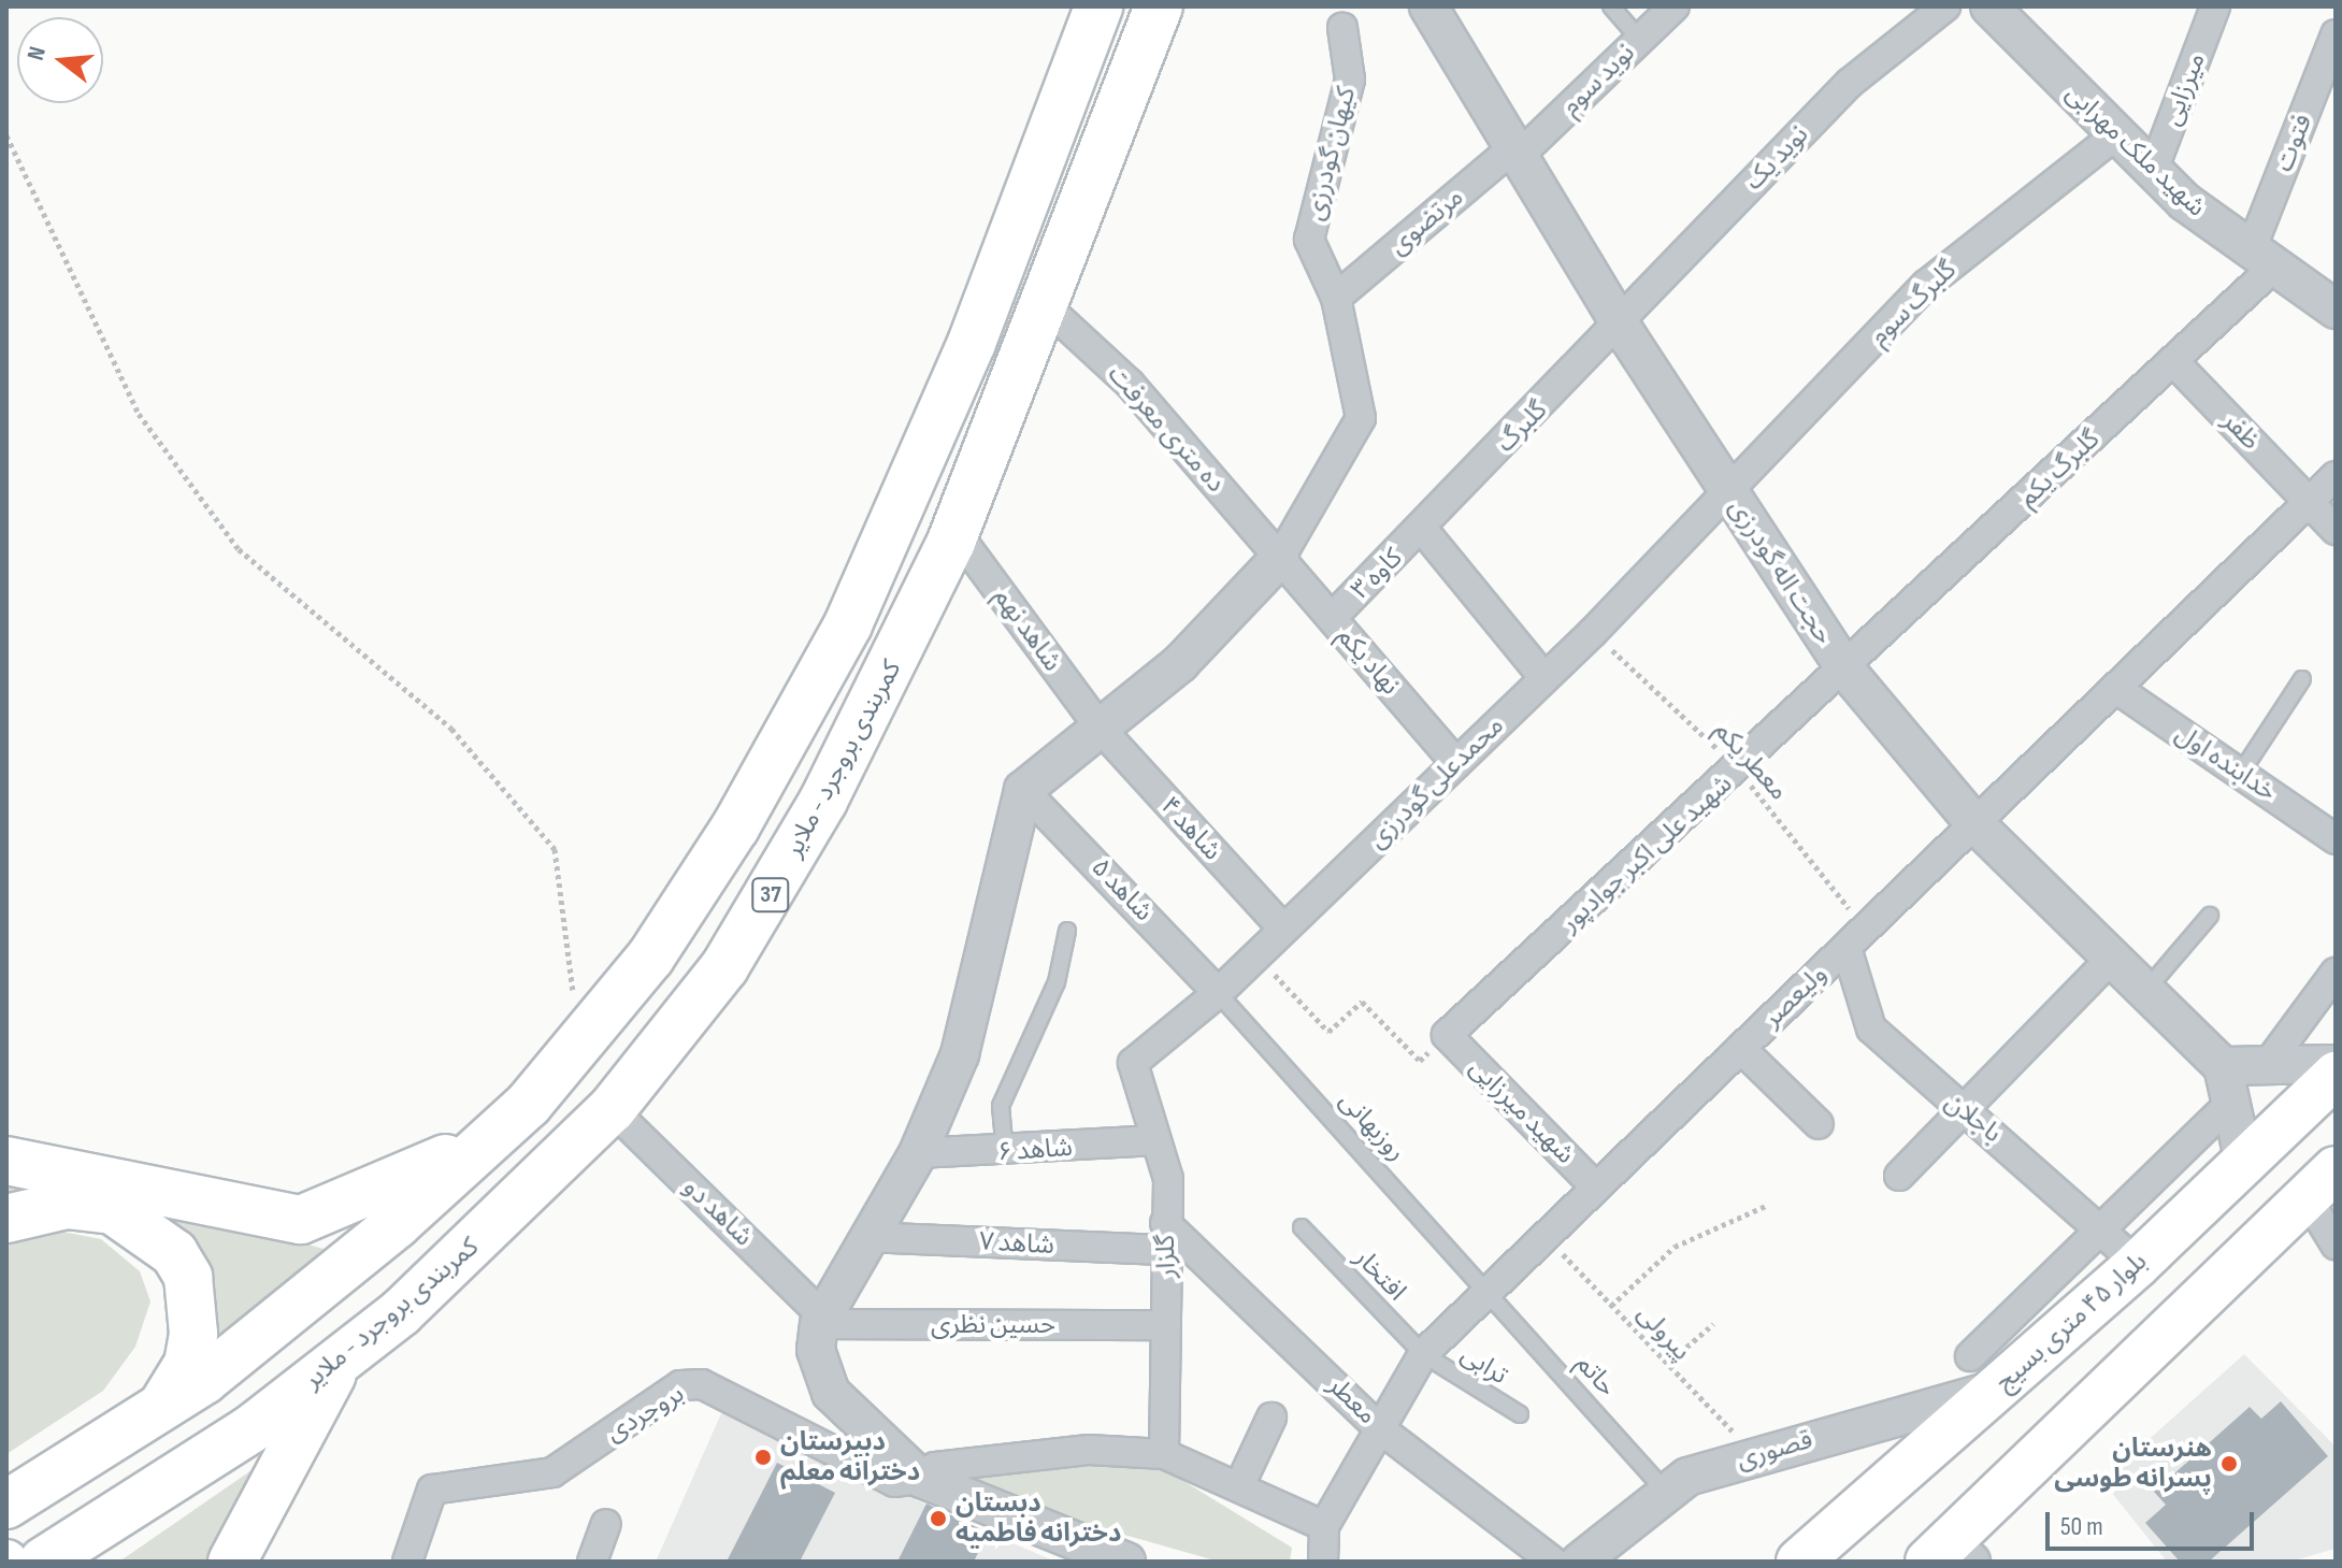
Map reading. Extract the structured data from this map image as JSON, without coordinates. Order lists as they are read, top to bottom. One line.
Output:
{"streets":{"highway":["کمربندی بروجرد - ملایر","37"],"main road":["بلوار ۴۵ متری بسیج"],"street":["نوید سوم","میرزایی","فتوت","شهید ملک مهرابی","کیهان گودرزی","نوید یک","مرتضوی","گلبرگ سوم","گلبرگ","ده متری معرفت","ظفر","گلبرگ یکم","حجت اله گودرزی","کاوه ۳","شاهد نهم","نهاد یکم","خدابنده اول","محمدعلی گودرزی","شاهد ۴","شهید علی اکبر جوادپور","شاهد ۵","ولیعصر","شهید میرزایی","باجلان","شاهد ۶","شاهد دو","شاهد ۷","گلزار","حسین نظری","معطر","بروجردی","قصوری"],"lane":["روزبهانی","افتخار","ترابی","حاتم"],"path":["معطر یکم","پیرولی"]},"crossings":[["نوید سوم","مرتضوی"],["نوید سوم","حجت اله گودرزی"],["میرزایی","شهید ملک مهرابی"],["فتوت","شهید ملک مهرابی"],["فتوت","گلبرگ یکم"],["شهید ملک مهرابی","گلبرگ سوم"],["شهید ملک مهرابی","گلبرگ یکم"],["کیهان گودرزی","مرتضوی"],["کیهان گودرزی","ده متری معرفت"],["کیهان گودرزی","نهاد یکم"],["نوید یک","گلبرگ"],["نوید یک","حجت اله گودرزی"],["مرتضوی","حجت اله گودرزی"],["گلبرگ سوم","حجت اله گودرزی"],["گلبرگ سوم","محمدعلی گودرزی"],["گلبرگ","حجت اله گودرزی"],["گلبرگ","کاوه ۳"],["ده متری معرفت","نهاد یکم"],["ده متری معرفت","کمربندی بروجرد - ملایر"],["ظفر","گلبرگ یکم"],["ظفر","ولیعصر"],["گلبرگ یکم","حجت اله گودرزی"],["گلبرگ یکم","شهید علی اکبر جوادپور"],["حجت اله گودرزی","محمدعلی گودرزی"],["حجت اله گودرزی","شهید علی اکبر جوادپور"],["حجت اله گودرزی","ولیعصر"],["کاوه ۳","نهاد یکم"],["شاهد نهم","کمربندی بروجرد - ملایر"],["شاهد نهم","شاهد ۴"],["نهاد یکم","محمدعلی گودرزی"],["کمربندی بروجرد - ملایر","شاهد دو"],["معطر یکم","محمدعلی گودرزی"],["معطر یکم","شهید علی اکبر جوادپور"],["معطر یکم","ولیعصر"],["معطر یکم","باجلان"],["خدابنده اول","ولیعصر"],["محمدعلی گودرزی","شاهد ۴"],["محمدعلی گودرزی","شاهد ۵"],["محمدعلی گودرزی","روزبهانی"],["محمدعلی گودرزی","گلزار"],["شهید علی اکبر جوادپور","شهید میرزایی"],["شاهد ۵","روزبهانی"],["ولیعصر","شهید میرزایی"],["ولیعصر","باجلان"],["ولیعصر","روزبهانی"],["ولیعصر","افتخار"],["ولیعصر","پیرولی"],["ولیعصر","ترابی"],["ولیعصر","حاتم"],["ولیعصر","معطر"],["باجلان","بلوار ۴۵ متری بسیج"],["روزبهانی","حاتم"],["شاهد ۶","گلزار"],["شاهد دو","حسین نظری"],["شاهد ۷","گلزار"],["شاهد ۷","معطر"],["گلزار","حسین نظری"],["گلزار","معطر"],["افتخار","ترابی"],["بلوار ۴۵ متری بسیج","قصوری"],["پیرولی","قصوری"],["حاتم","قصوری"]],"places":["دبیرستان دخترانه معلم","هنرستان پسرانه طوسی","دبستان دخترانه فاطمیه"],"scale_bar":"50 m","north":"left"}
